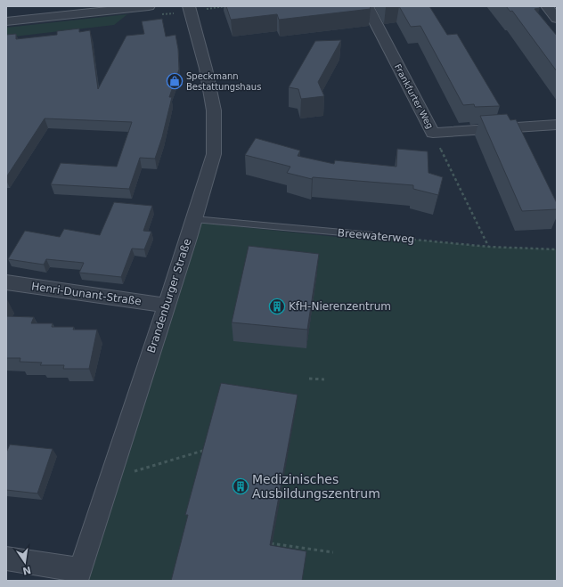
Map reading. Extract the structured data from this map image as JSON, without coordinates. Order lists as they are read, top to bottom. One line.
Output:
{"streets":{"street":["Frankfurter Weg","Henri-Dunant-Straße","Brandenburger Straße"],"lane":["Breewaterweg"]},"crossings":[["Breewaterweg","Brandenburger Straße"],["Henri-Dunant-Straße","Brandenburger Straße"]],"places":{"shop":["Speckmann Bestattungshaus"],"building":["KfH-Nierenzentrum","Medizinisches Ausbildungszentrum"]},"north":"bottom"}
